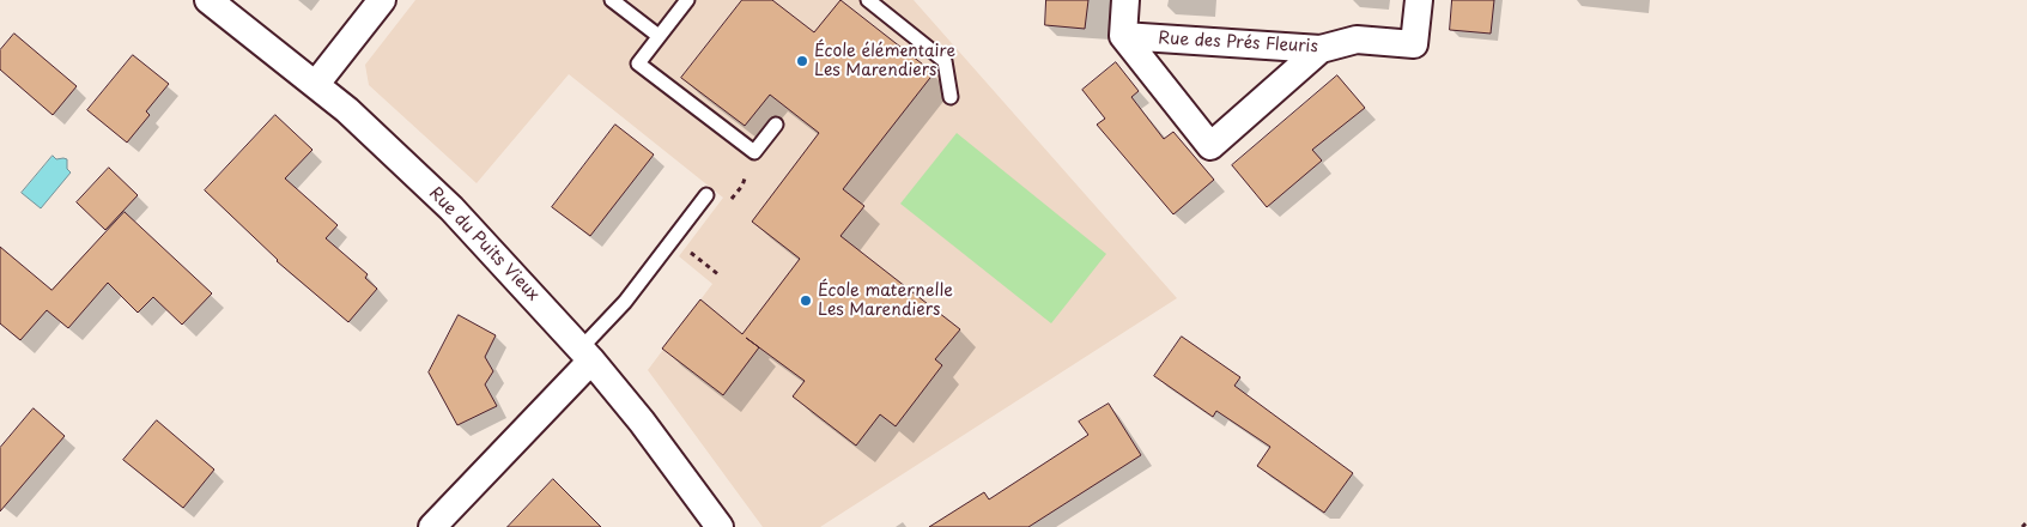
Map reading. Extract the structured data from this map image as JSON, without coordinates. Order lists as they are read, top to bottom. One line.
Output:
{"streets":{"street":["Rue des Prés Fleuris","Rue du Puits Vieux"]},"places":["École élémentaire Les Marendiers","École maternelle Les Marendiers"]}
